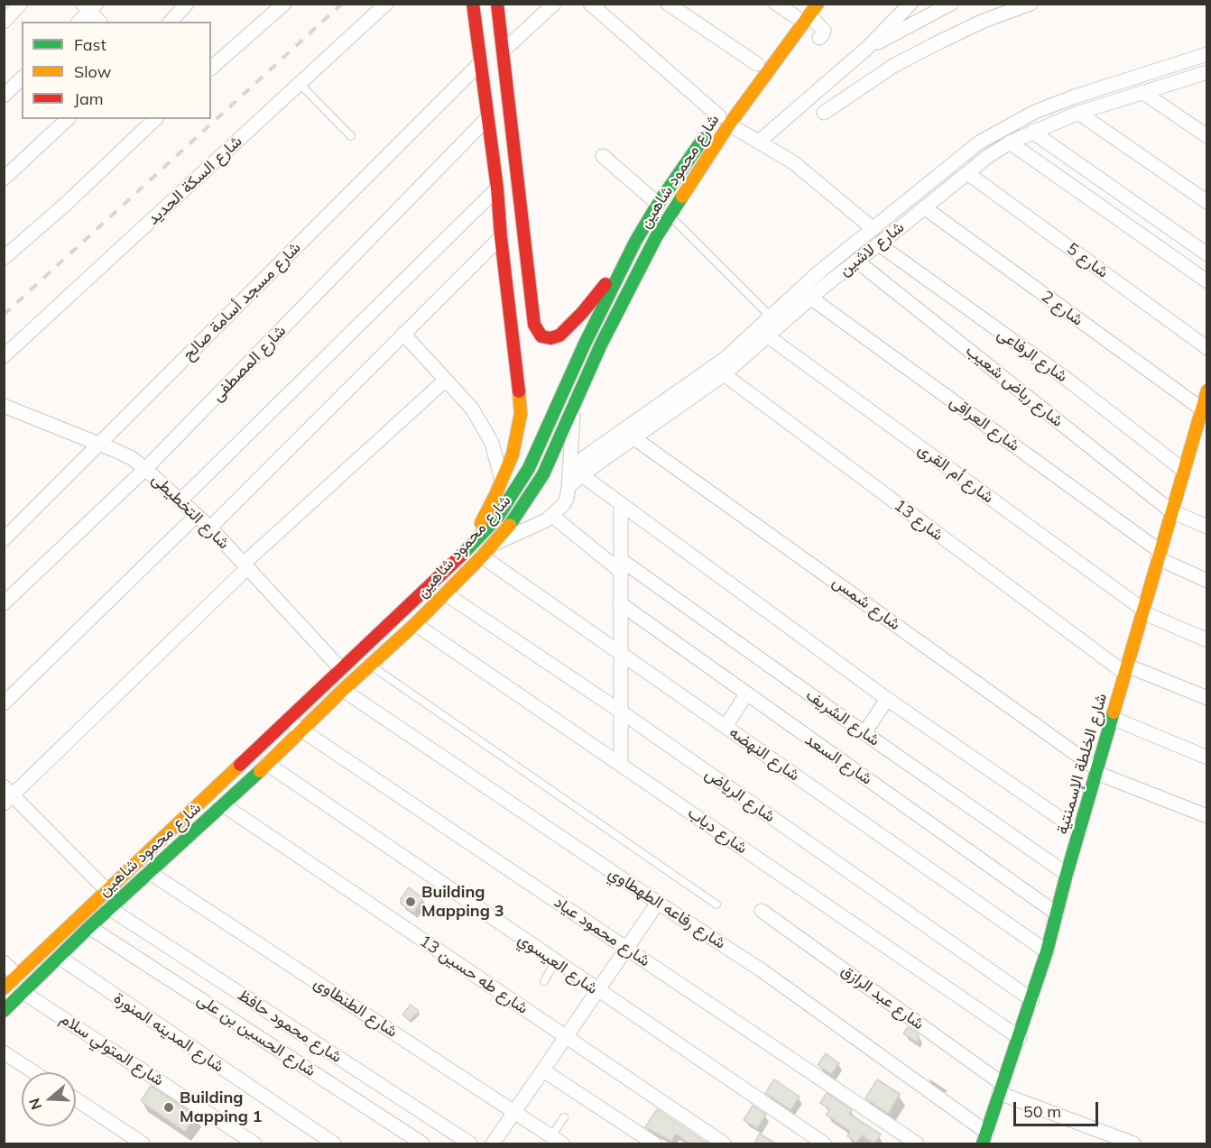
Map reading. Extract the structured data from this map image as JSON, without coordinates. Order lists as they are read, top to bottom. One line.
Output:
{"streets":{"main road":["شارع محمود شاهين","شارع الخلطة الإسمنتية"],"street":["شارع السكة الحديد","شارع لاشين","شارع 5","شارع مسجد أسامة صالح","شارع 2","شارع الرفاعى","شارع المصطفى","شارع رياض شعيب","شارع العراقى","شارع أم القرى","شارع التخطيطى","شارع 13","شارع شمس","شارع الشريف","شارع النهضه","شارع السعد","شارع الرياض","شارع دياب","شارع رفاعه الطهطاوي","شارع محمود عياد","شارع العيسوي","شارع طه حسين 13","شارع عبد الرازق","شارع الطنطاوى","شارع محمود حافظ","شارع المدينه المنورة","شارع الحسين بن على","شارع المتولي سلام"]},"crossings":[["شارع محمود شاهين","شارع التخطيطى"],["شارع محمود شاهين","شارع النهضه"],["شارع محمود شاهين","شارع الرياض"],["شارع محمود شاهين","شارع دياب"],["شارع محمود شاهين","شارع رفاعه الطهطاوي"],["شارع محمود شاهين","شارع محمود عياد"],["شارع محمود شاهين","شارع العيسوي"],["شارع محمود شاهين","شارع طه حسين 13"],["شارع محمود شاهين","شارع الطنطاوى"],["شارع محمود شاهين","شارع محمود حافظ"],["شارع محمود شاهين","شارع المدينه المنورة"],["شارع محمود شاهين","شارع الحسين بن على"],["شارع محمود شاهين","شارع المتولي سلام"],["شارع لاشين","شارع 5"],["شارع لاشين","شارع 2"],["شارع لاشين","شارع الرفاعى"],["شارع لاشين","شارع رياض شعيب"],["شارع لاشين","شارع العراقى"],["شارع لاشين","شارع أم القرى"],["شارع لاشين","شارع 13"],["شارع لاشين","شارع شمس"],["شارع مسجد أسامة صالح","شارع التخطيطى"],["شارع 2","شارع الخلطة الإسمنتية"],["شارع الرفاعى","شارع الخلطة الإسمنتية"],["شارع المصطفى","شارع التخطيطى"],["شارع رياض شعيب","شارع الخلطة الإسمنتية"],["شارع العراقى","شارع الخلطة الإسمنتية"],["شارع أم القرى","شارع الخلطة الإسمنتية"],["شارع 13","شارع الخلطة الإسمنتية"],["شارع شمس","شارع الخلطة الإسمنتية"],["شارع الشريف","شارع الخلطة الإسمنتية"],["شارع النهضه","شارع الخلطة الإسمنتية"],["شارع السعد","شارع الخلطة الإسمنتية"],["شارع الخلطة الإسمنتية","شارع الرياض"],["شارع الخلطة الإسمنتية","شارع دياب"],["شارع الخلطة الإسمنتية","شارع رفاعه الطهطاوي"],["شارع الخلطة الإسمنتية","شارع عبد الرازق"]],"places":["Building Mapping 3","Building Mapping 1"],"legend":["Fast","Slow","Jam"],"scale_bar":"50 m","north":"left"}
